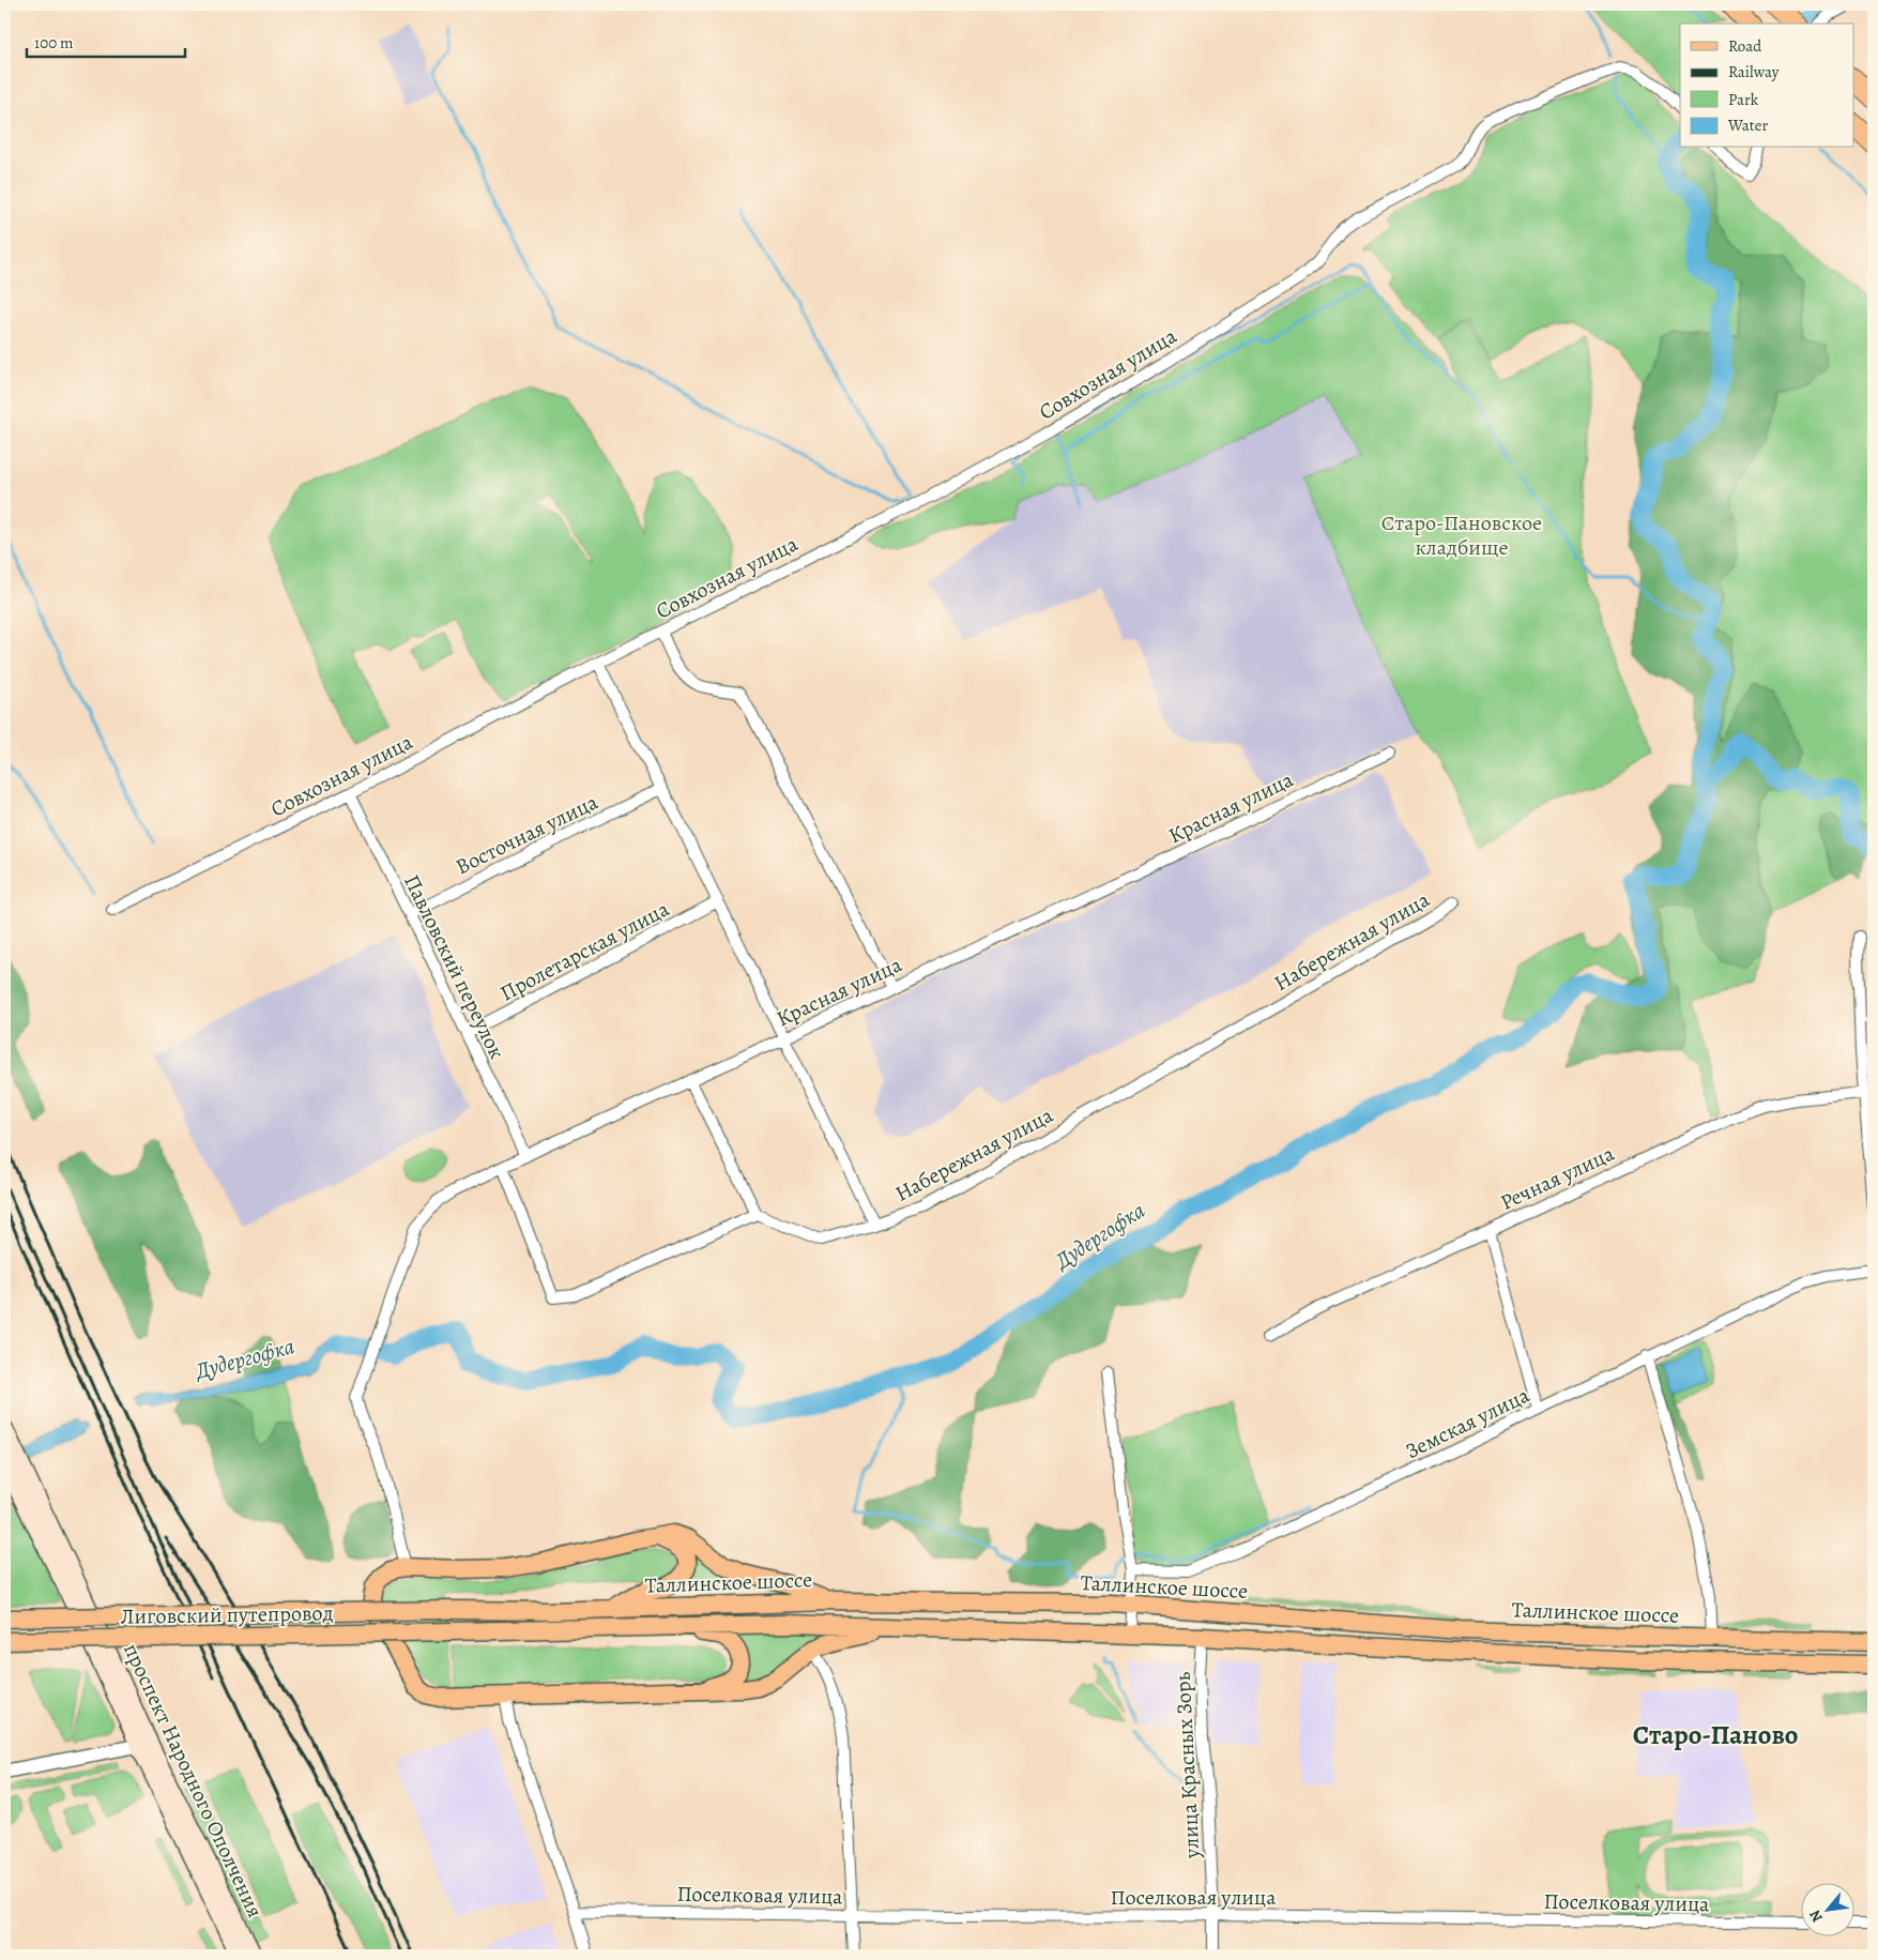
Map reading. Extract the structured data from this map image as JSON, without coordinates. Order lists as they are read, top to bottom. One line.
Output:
{"streets":{"main road":["Таллинское шоссе","Лиговский путепровод","проспект Народного Ополчения"],"street":["Совхозная улица","Красная улица","Восточная улица","Набережная улица","Пролетарская улица","Павловский переулок","Речная улица","Земская улица","улица Красных Зорь","Поселковая улица"]},"crossings":[["Совхозная улица","Павловский переулок"],["Красная улица","Павловский переулок"],["Восточная улица","Павловский переулок"],["Пролетарская улица","Павловский переулок"],["Таллинское шоссе","Лиговский путепровод"],["Таллинское шоссе","улица Красных Зорь"],["улица Красных Зорь","Поселковая улица"]],"districts":["Старо-Паново"],"water":["Дудергофка"],"parks":["Старо-Пановское кладбище"],"legend":["Road","Railway","Park","Water"],"scale_bar":"100 m","north":"bottom left"}
